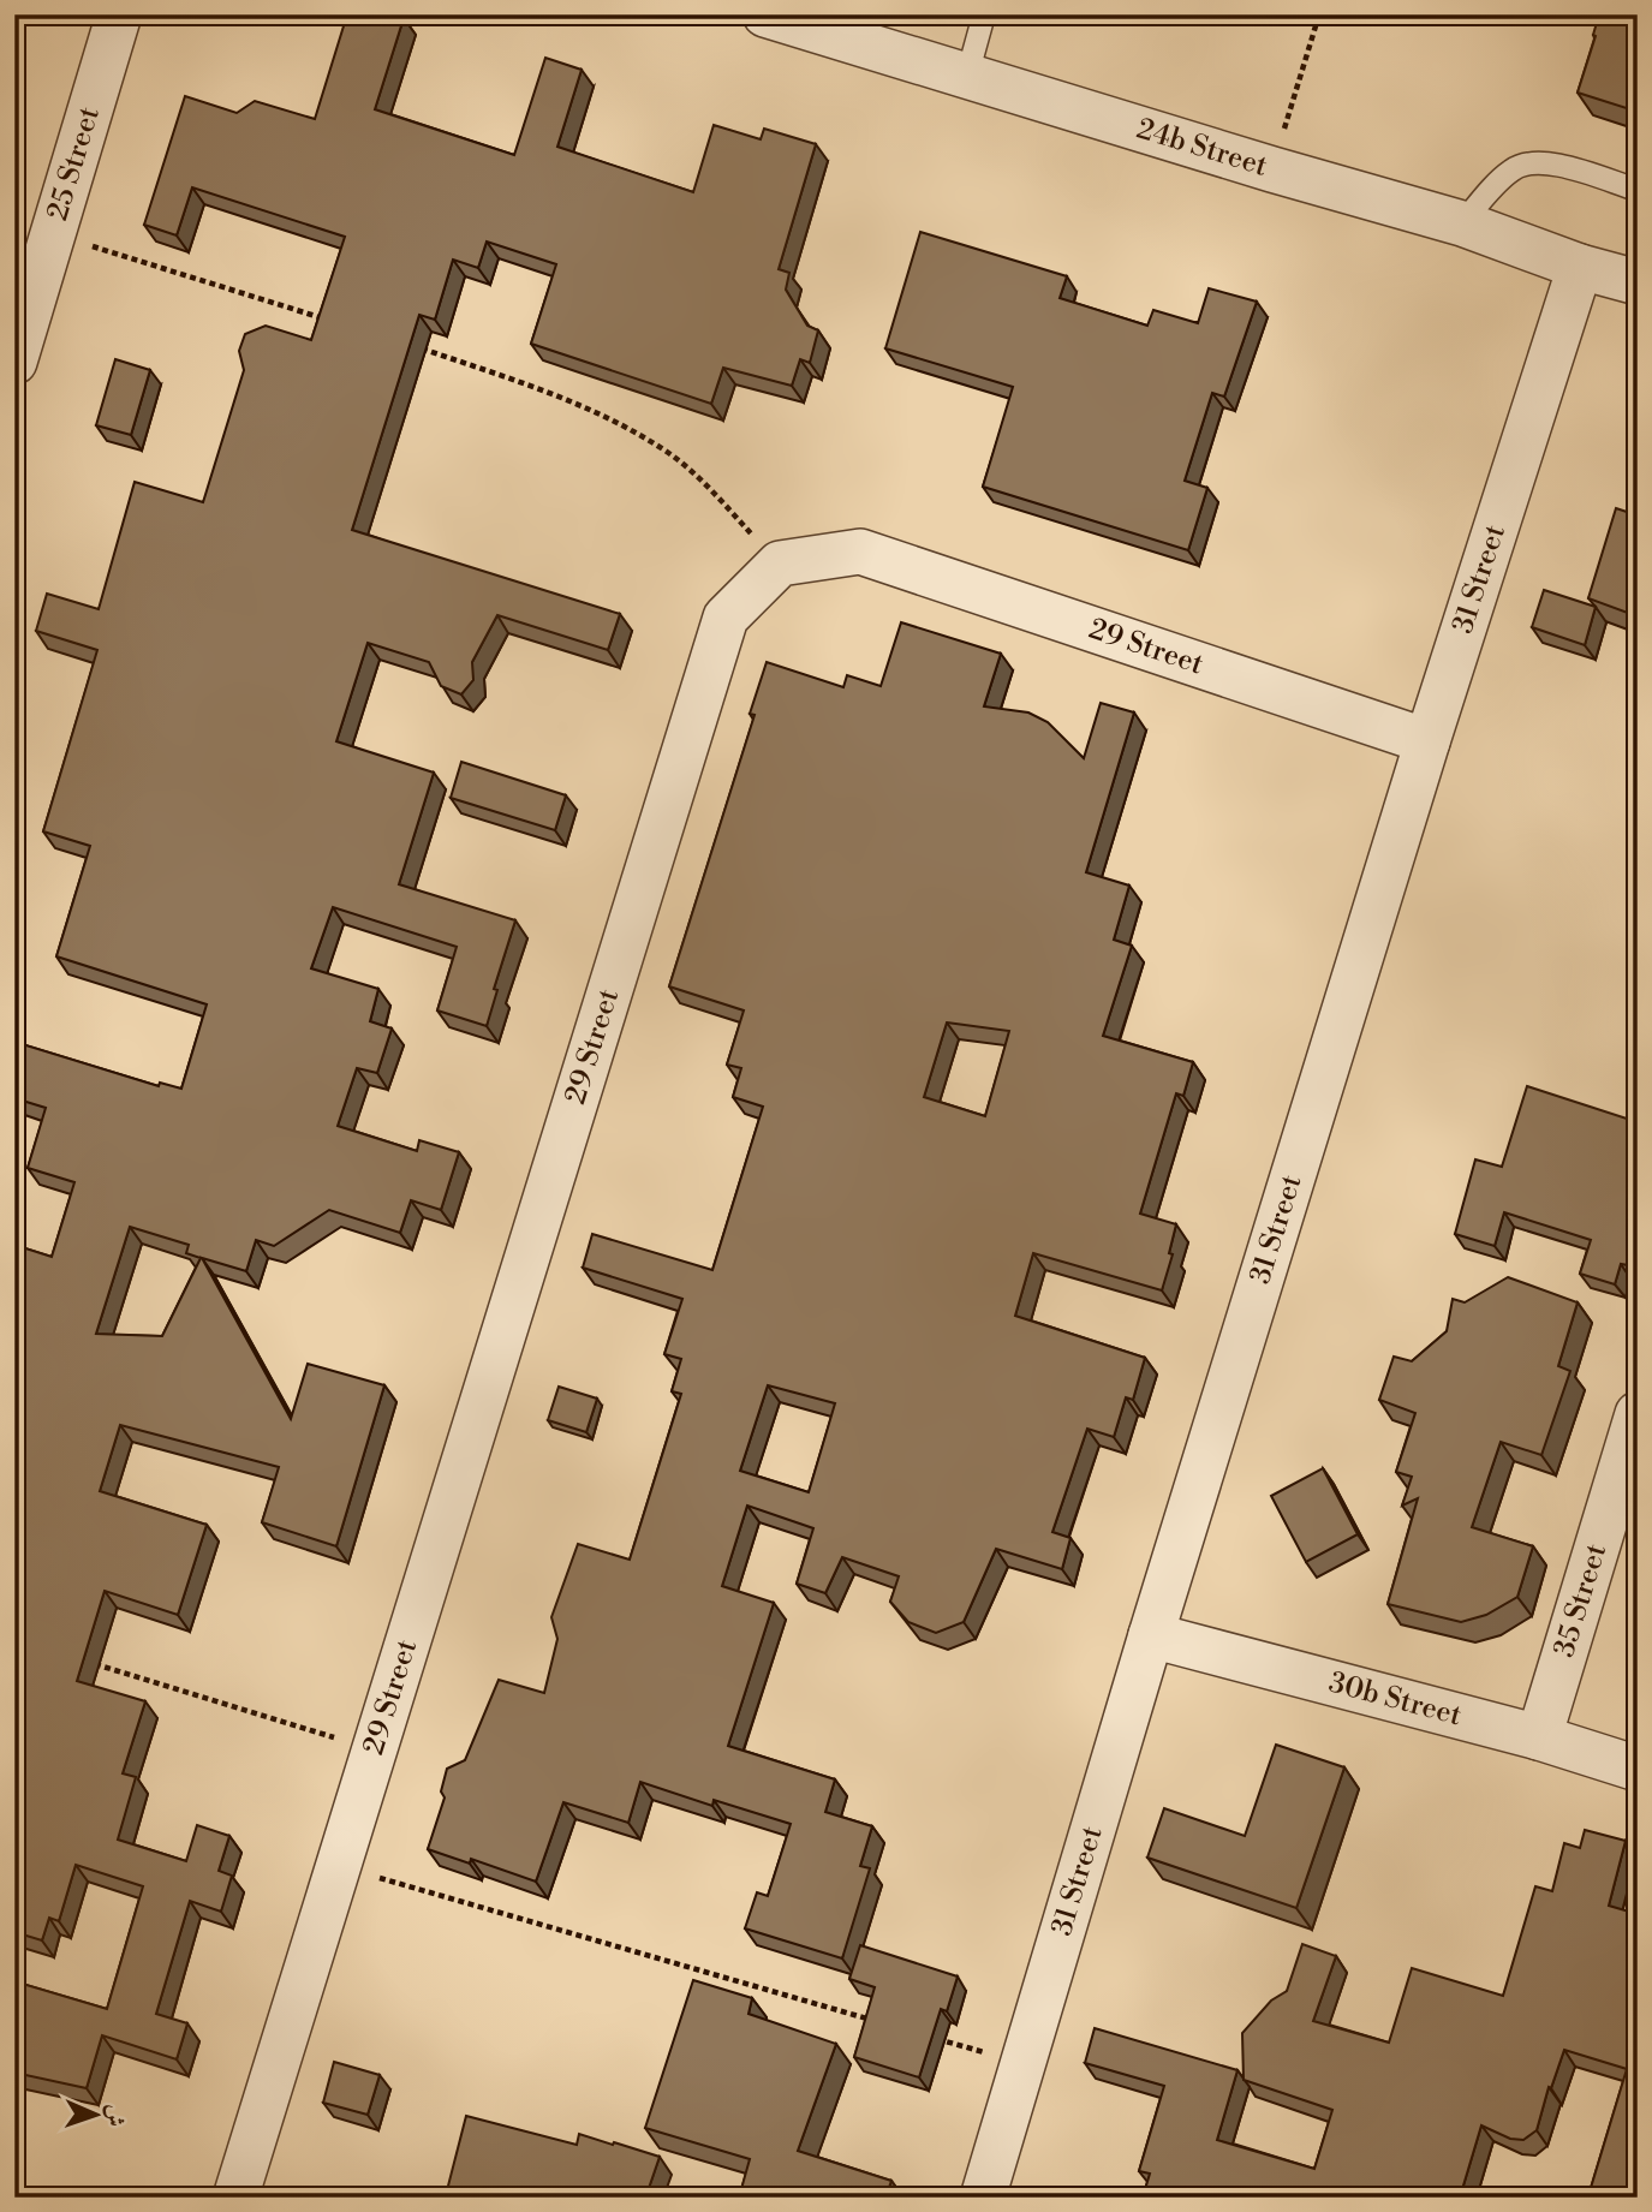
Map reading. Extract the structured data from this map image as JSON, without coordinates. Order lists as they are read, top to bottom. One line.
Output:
{"streets":{"street":["24b Street","25 Street","31 Street","29 Street","35 Street","30b Street"]},"crossings":[["24b Street","31 Street"],["31 Street","29 Street"],["31 Street","30b Street"],["35 Street","30b Street"]],"north":"right"}
